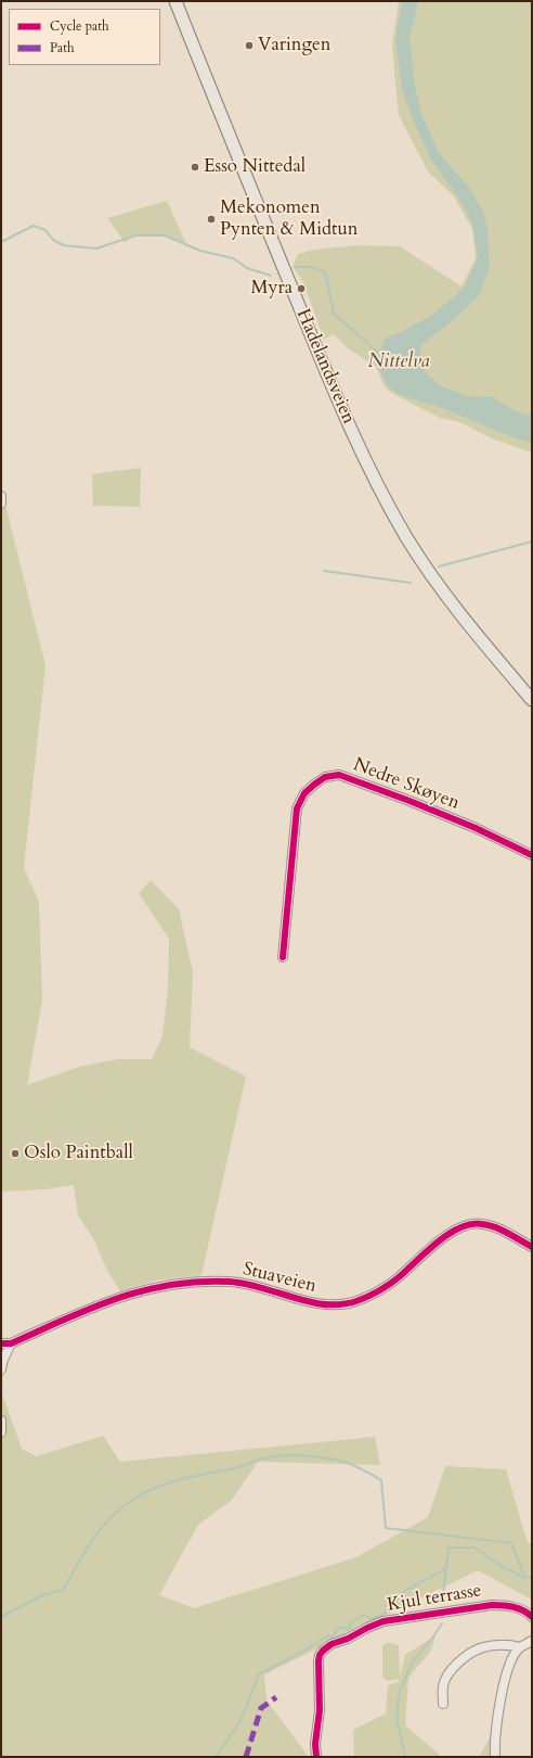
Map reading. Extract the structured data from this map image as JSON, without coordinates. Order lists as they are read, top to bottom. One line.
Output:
{"streets":{"highway":["Hadelandsveien"],"street":["Nedre Skøyen","Stuaveien","Kjul terrasse"]},"water":["Nittelva"],"places":["Varingen","Esso Nittedal","Mekonomen Pynten & Midtun","Myra","Oslo Paintball"],"legend":["Cycle path","Path"]}
